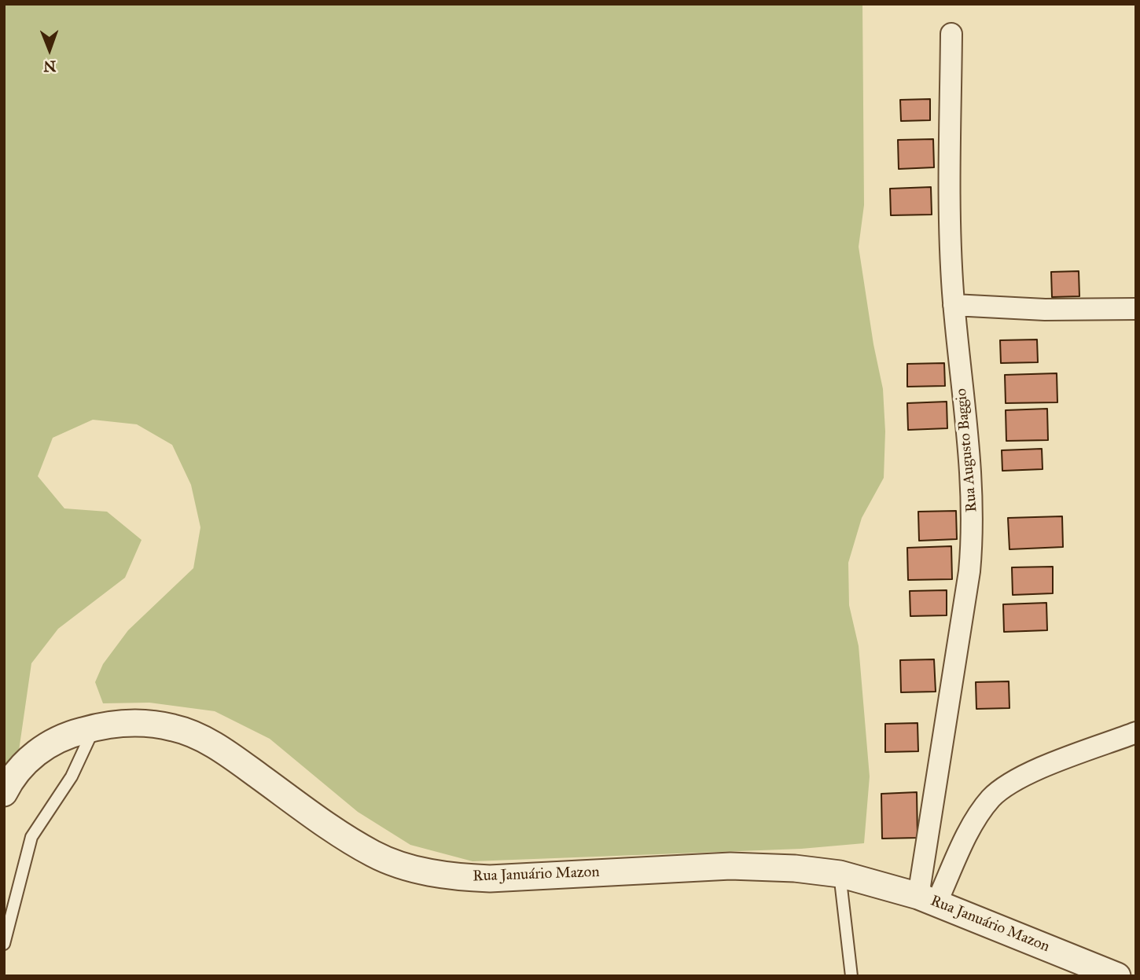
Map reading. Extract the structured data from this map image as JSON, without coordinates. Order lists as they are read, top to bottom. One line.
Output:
{"streets":{"street":["Rua Augusto Baggio","Rua Januário Mazon"]},"crossings":[["Rua Augusto Baggio","Rua Januário Mazon"]],"north":"bottom"}
